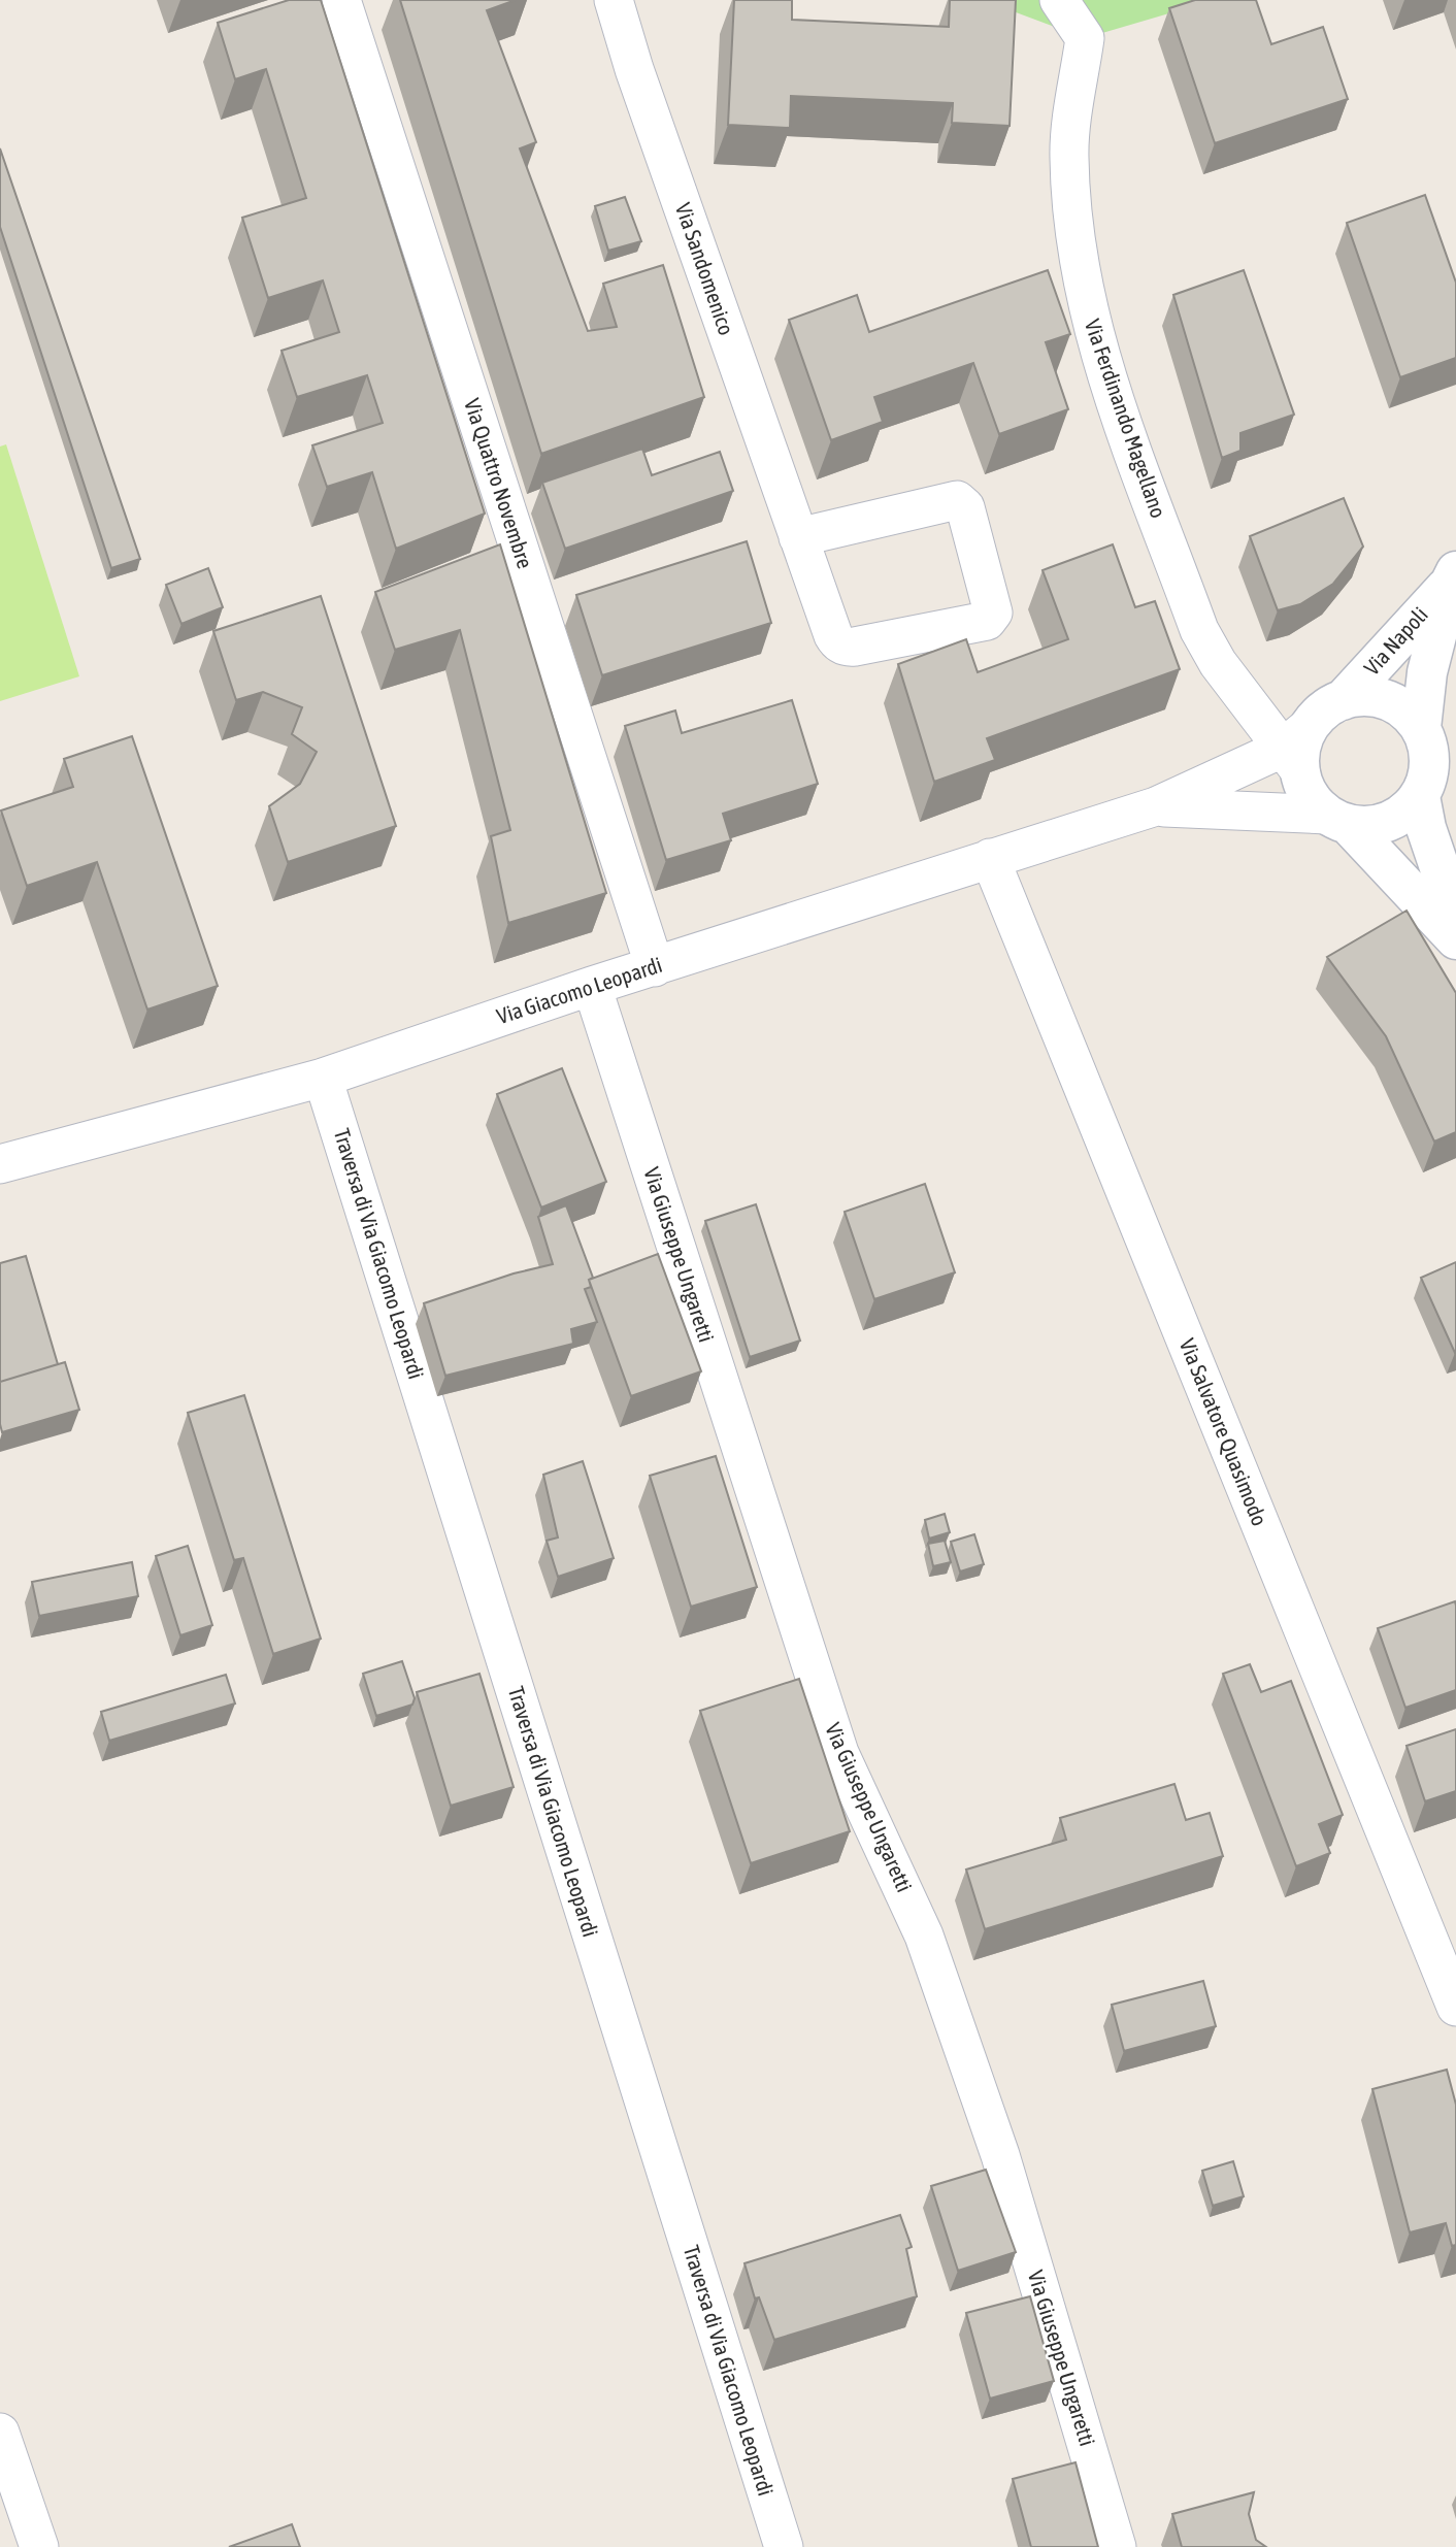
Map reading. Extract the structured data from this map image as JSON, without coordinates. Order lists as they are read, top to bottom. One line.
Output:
{"streets":{"street":["Via Sandomenico","Via Ferdinando Magellano","Via Quattro Novembre","Via Napoli","Via Giacomo Leopardi","Traversa di Via Giacomo Leopardi","Via Giuseppe Ungaretti","Via Salvatore Quasimodo"]},"crossings":[["Via Ferdinando Magellano","Via Napoli"],["Via Ferdinando Magellano","Via Giacomo Leopardi"],["Via Quattro Novembre","Via Giacomo Leopardi"],["Via Napoli","Via Giacomo Leopardi"],["Via Giacomo Leopardi","Traversa di Via Giacomo Leopardi"],["Via Giacomo Leopardi","Via Giuseppe Ungaretti"],["Via Giacomo Leopardi","Via Salvatore Quasimodo"]]}
